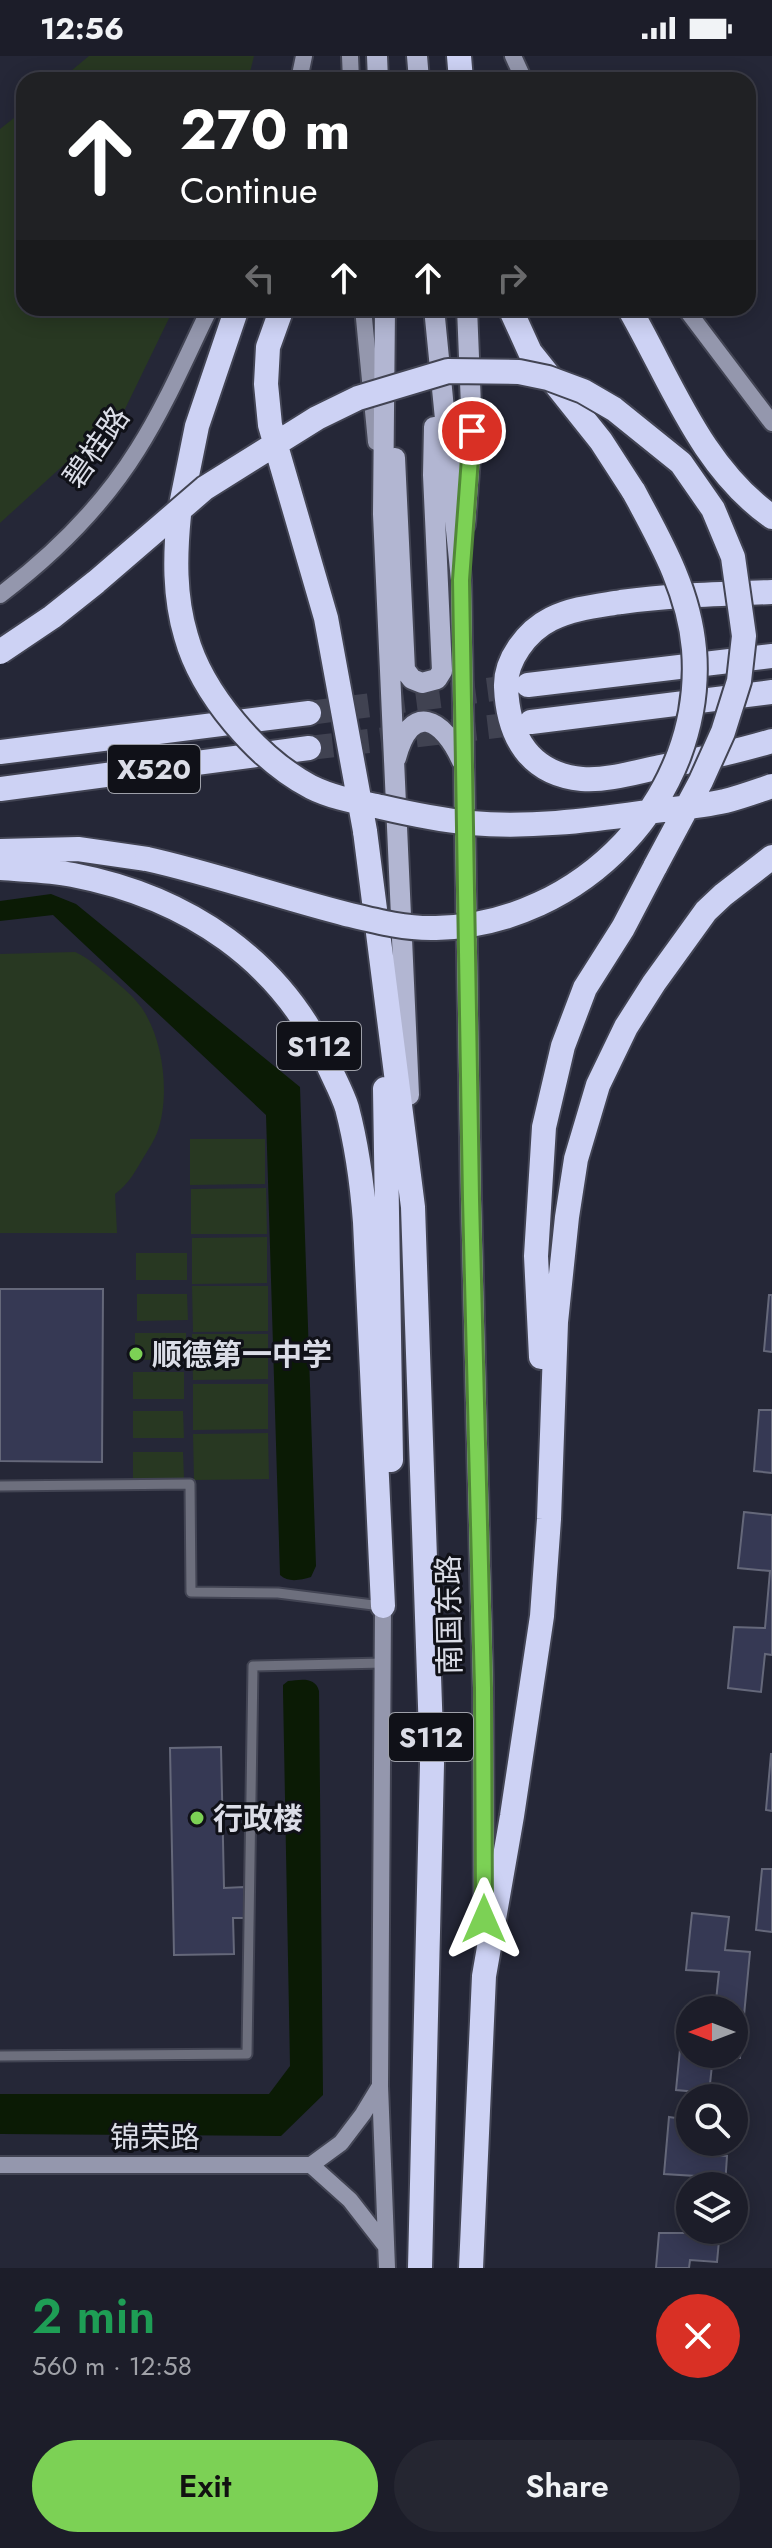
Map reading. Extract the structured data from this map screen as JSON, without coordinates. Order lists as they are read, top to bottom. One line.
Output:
{"streets":{"highway":["X520","S112","南国东路"],"street":["碧桂路","锦荣路"]},"places":["顺德第一中学","行政楼"],"north":"left","page":{"status":"12:56","turn":["270 m","Continue"],"heading":["2 min","560 m · 12:58"],"buttons":["Exit","Share"]}}
